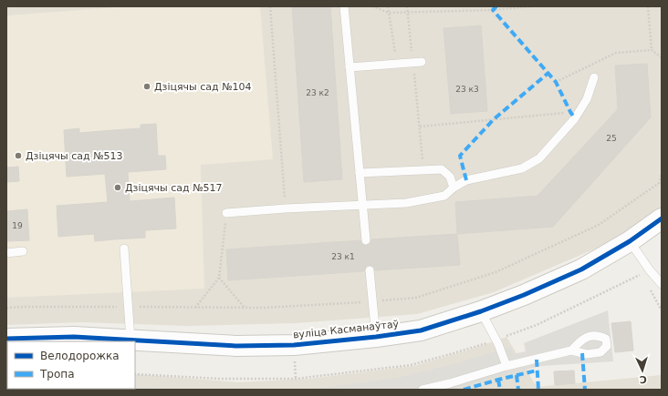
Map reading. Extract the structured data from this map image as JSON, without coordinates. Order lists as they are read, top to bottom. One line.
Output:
{"streets":{"street":["вуліца Касманаўтаў"]},"places":["Дзіцячы сад №104","Дзіцячы сад №513","Дзіцячы сад №517"],"house_numbers":["23 к3","23 к2","25","19","23 к1"],"legend":["Велодорожка","Тропа"],"north":"bottom"}
